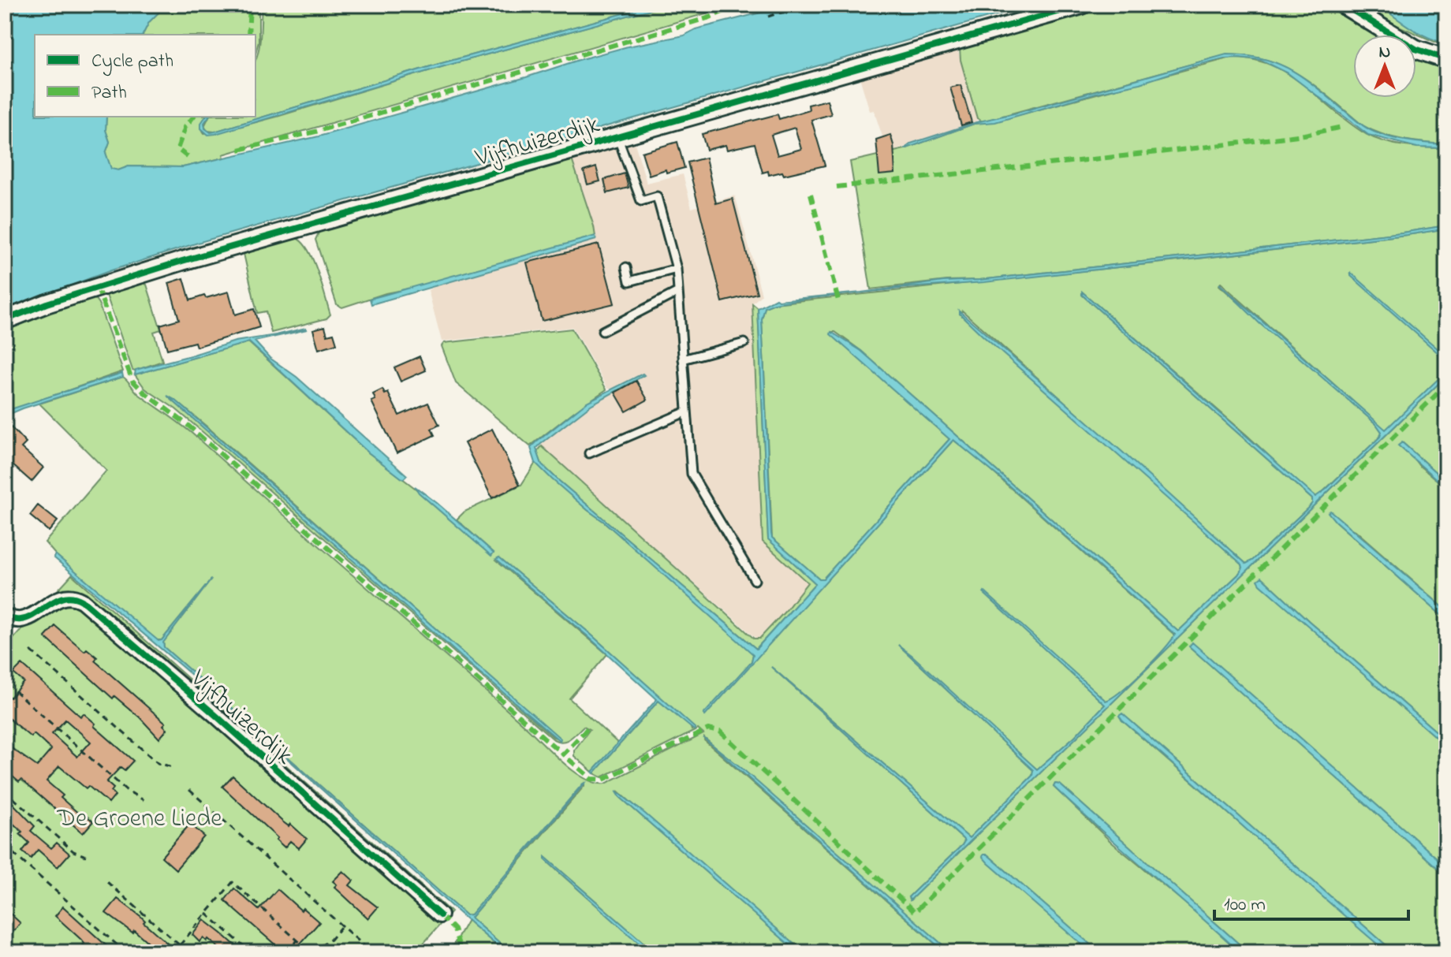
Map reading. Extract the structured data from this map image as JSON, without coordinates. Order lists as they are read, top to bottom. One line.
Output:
{"streets":{"street":["Vijfhuizerdijk"]},"parks":["De Groene Liede"],"legend":["Cycle path","Path"],"scale_bar":"100 m","north":"top"}
